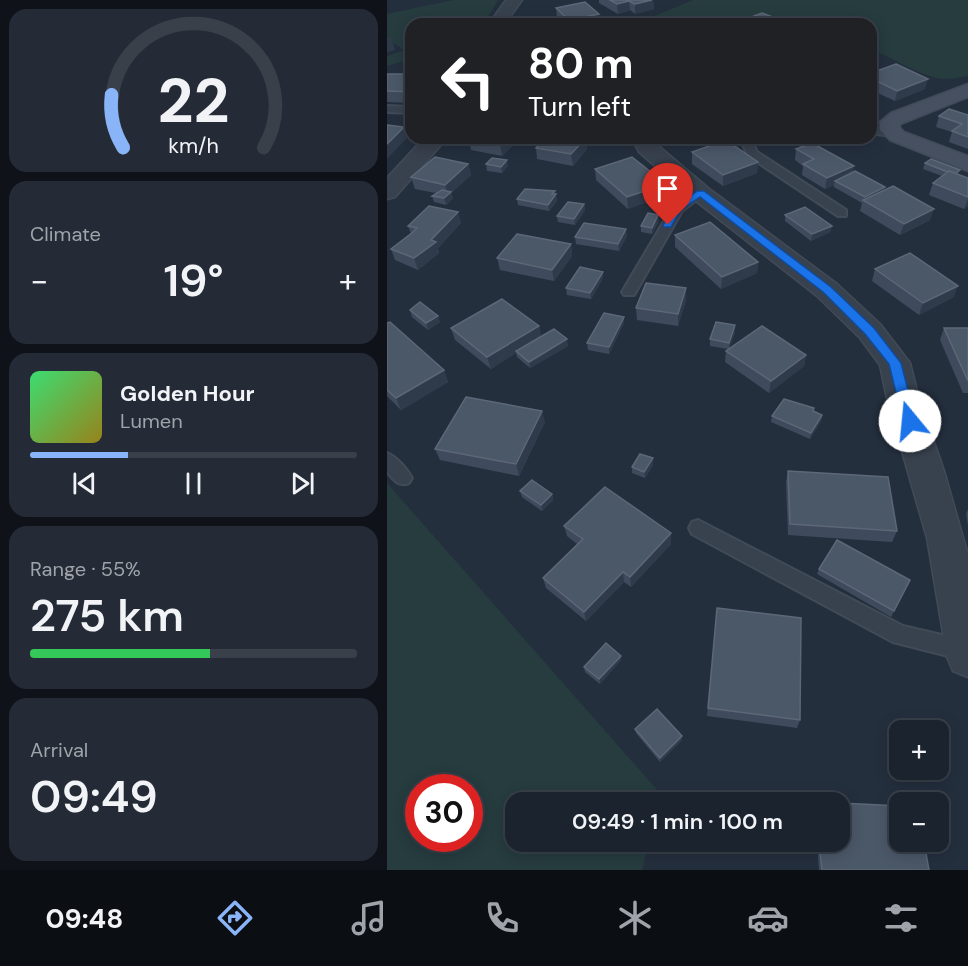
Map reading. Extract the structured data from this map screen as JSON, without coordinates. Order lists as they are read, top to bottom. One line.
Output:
{"page":{"turn":["80 m","Turn left"],"tile":["Climate",["Range · 55%","275 km"],["Arrival","09:49"]],"heat":["−","19°","+"],"song":["Golden Hour","Lumen"],"map_buttons":["+","−"],"limit":"30","trip":"09:49 · 1 min · 100 m","tabs":"09:48","gauge":["22","km/h"]}}
